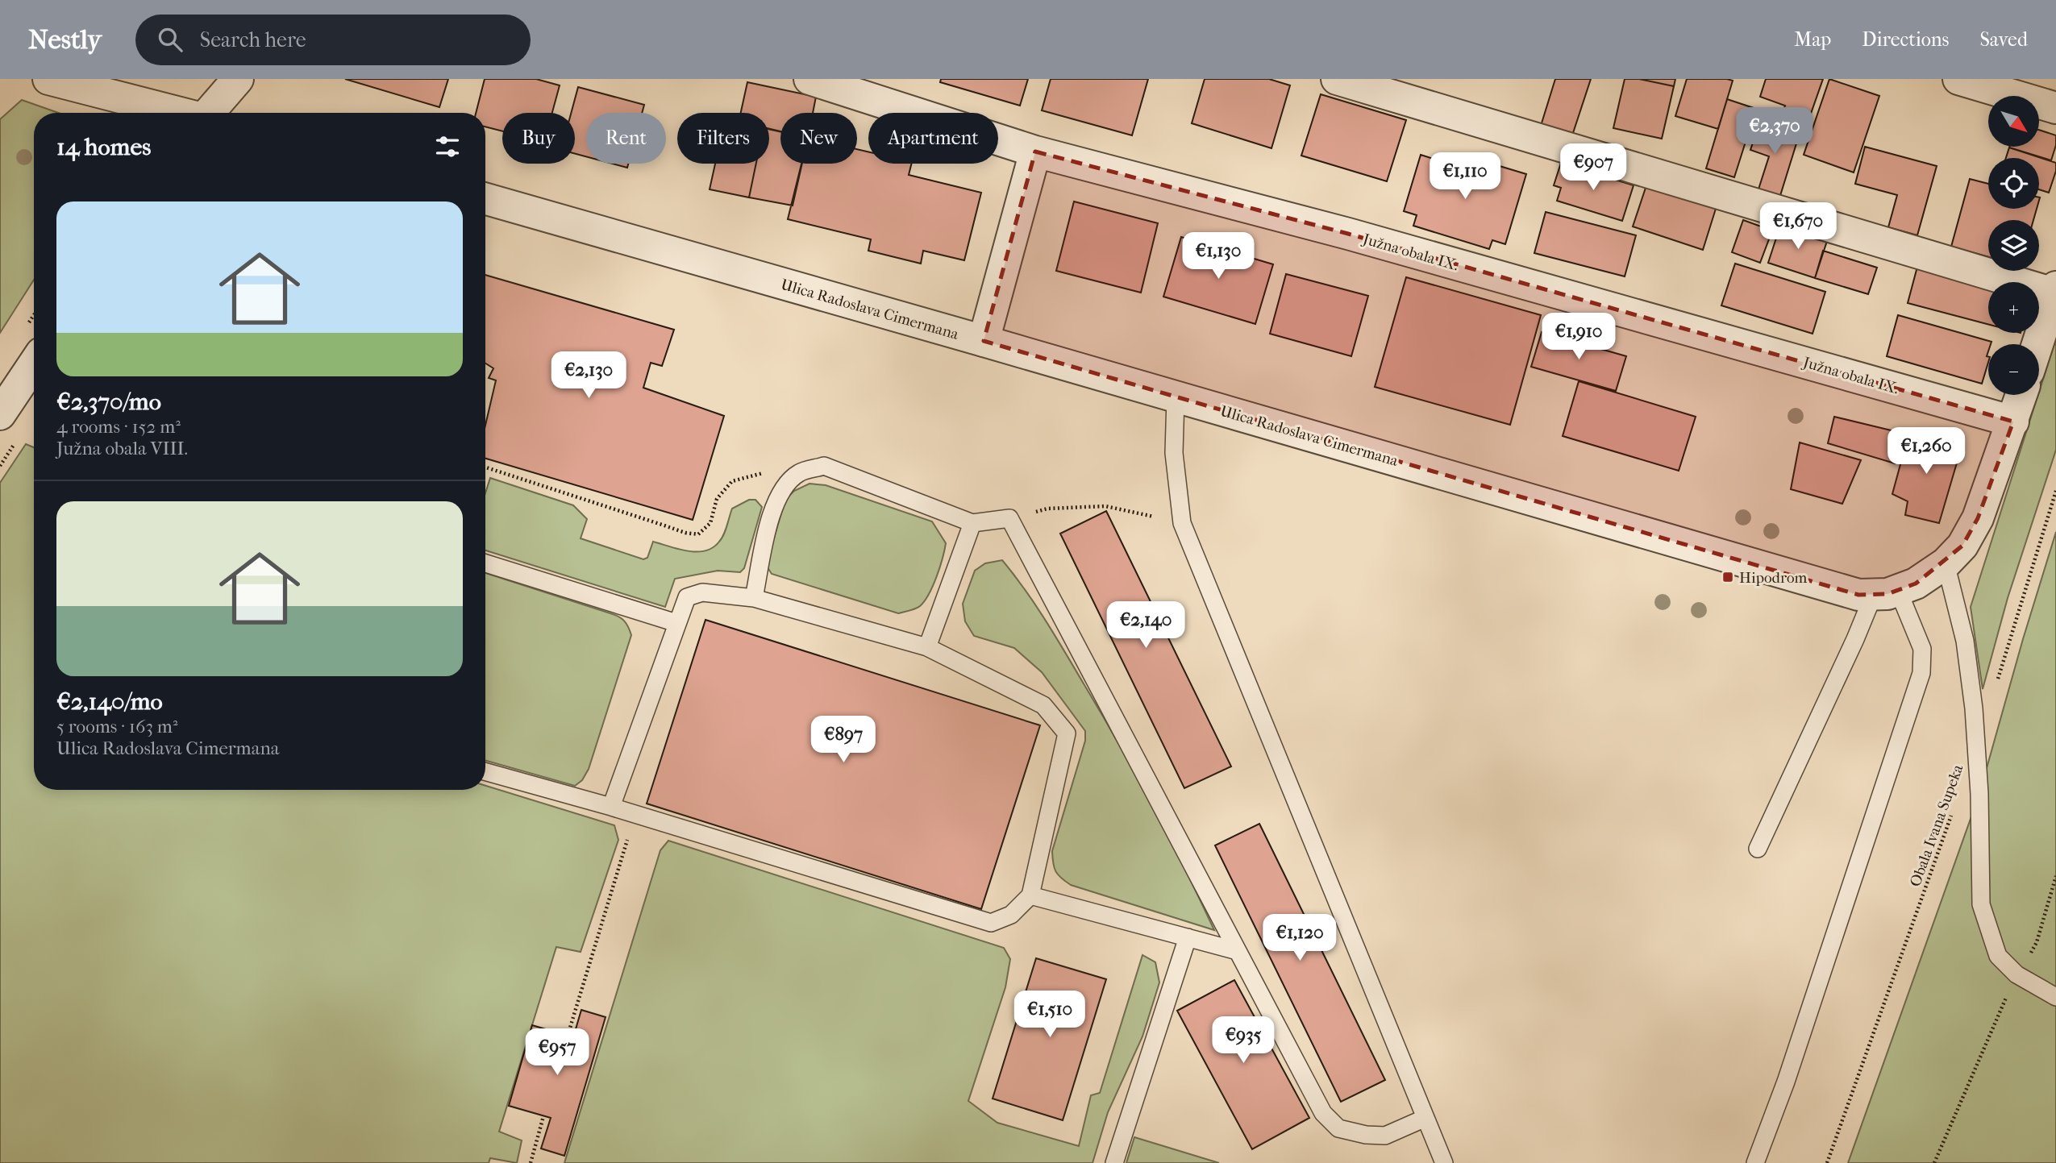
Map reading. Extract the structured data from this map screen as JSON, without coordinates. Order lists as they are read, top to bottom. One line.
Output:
{"streets":{"street":["Južna obala IX.","Ulica Radoslava Cimermana"],"path":["Obala Ivana Supeka"]},"crossings":[["Južna obala IX.","Ulica Radoslava Cimermana"]],"places":{"transit":["Hipodrom"]},"north":"bottom right","page":{"header":"Nestly","search":"Search here","nav":["Map","Directions","Saved"],"map_buttons":["+","−"],"price":["€2,370","€907","€1,110","€1,670","€1,130","€1,910","€2,130","€1,260","€2,140","€897","€1,120","€1,510","€935","€957"],"chip":["Buy","Rent","Filters","New","Apartment"],"heading":"14 homes","list":[{"name":"€2,370/mo","note":"4 rooms · 152 m² · Južna obala VIII."},{"name":"€2,140/mo","note":"5 rooms · 163 m² · Ulica Radoslava Cimermana"}]}}
